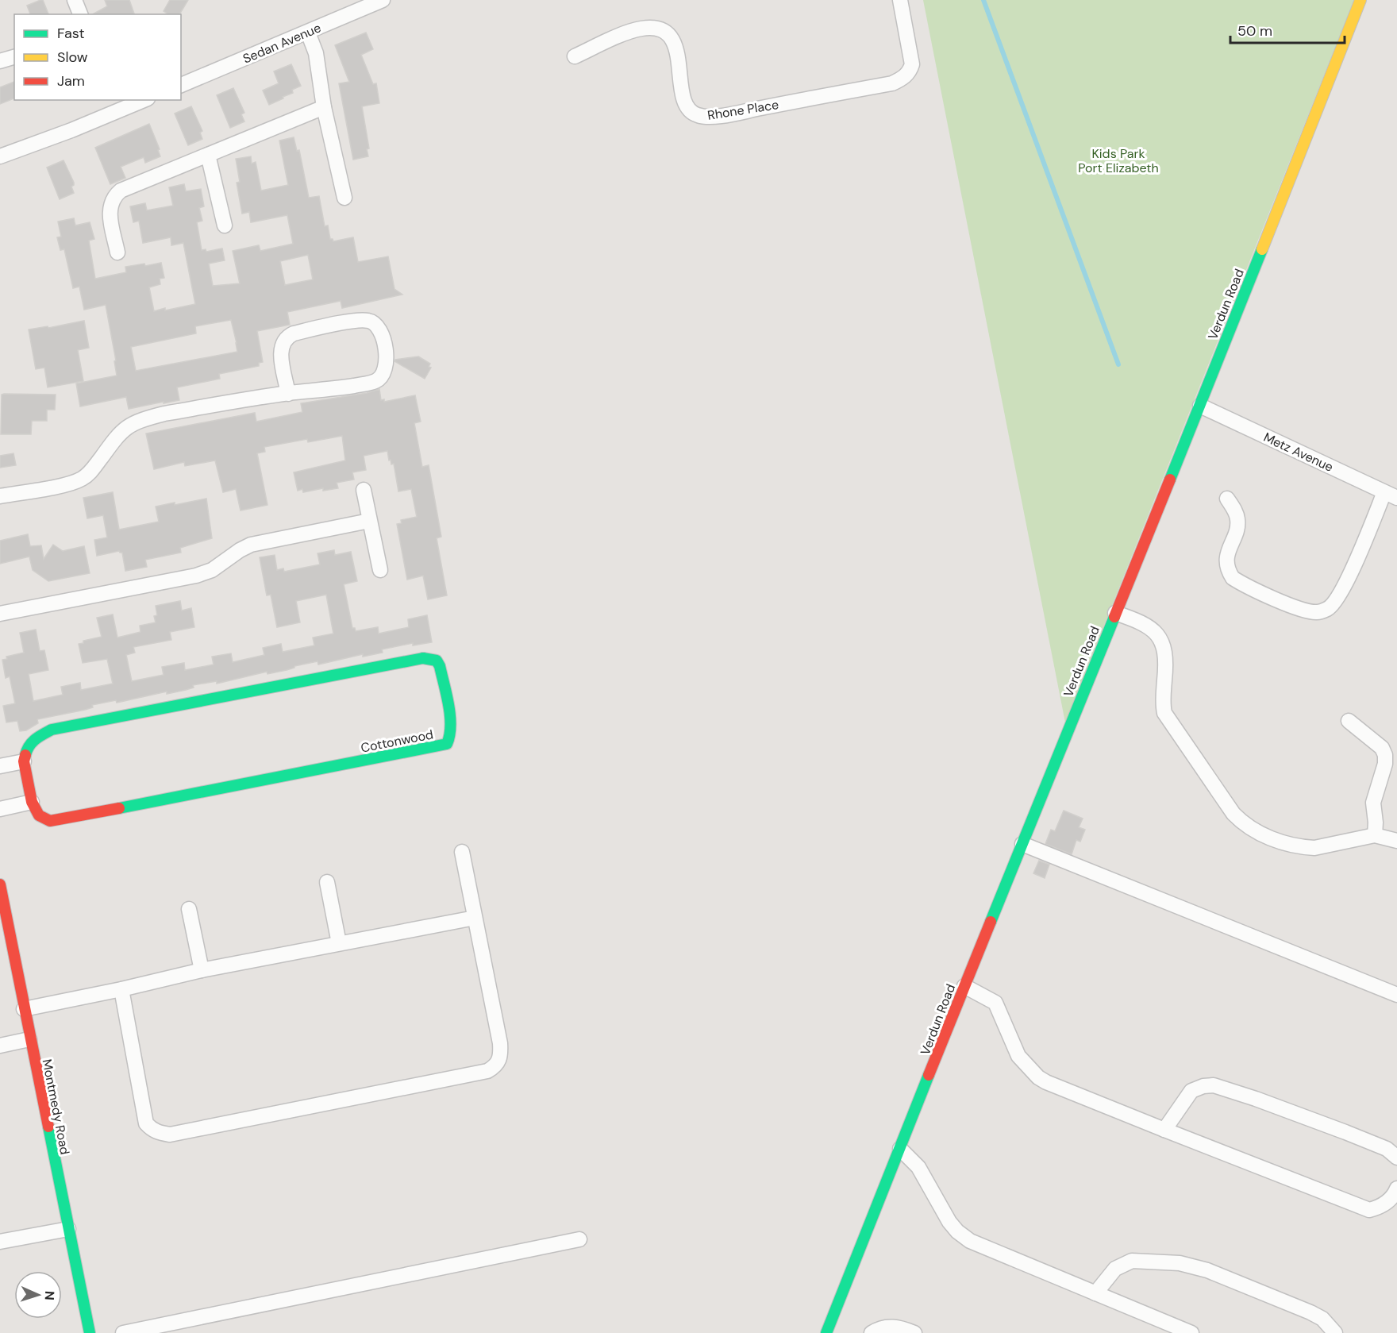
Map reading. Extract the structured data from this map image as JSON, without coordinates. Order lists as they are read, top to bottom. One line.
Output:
{"streets":{"street":["Sedan Avenue","Rhone Place","Verdun Road","Metz Avenue","Cottonwood","Montmedy Road"]},"crossings":[["Verdun Road","Metz Avenue"]],"parks":["Kids Park Port Elizabeth"],"legend":["Fast","Slow","Jam"],"scale_bar":"50 m","north":"right"}
